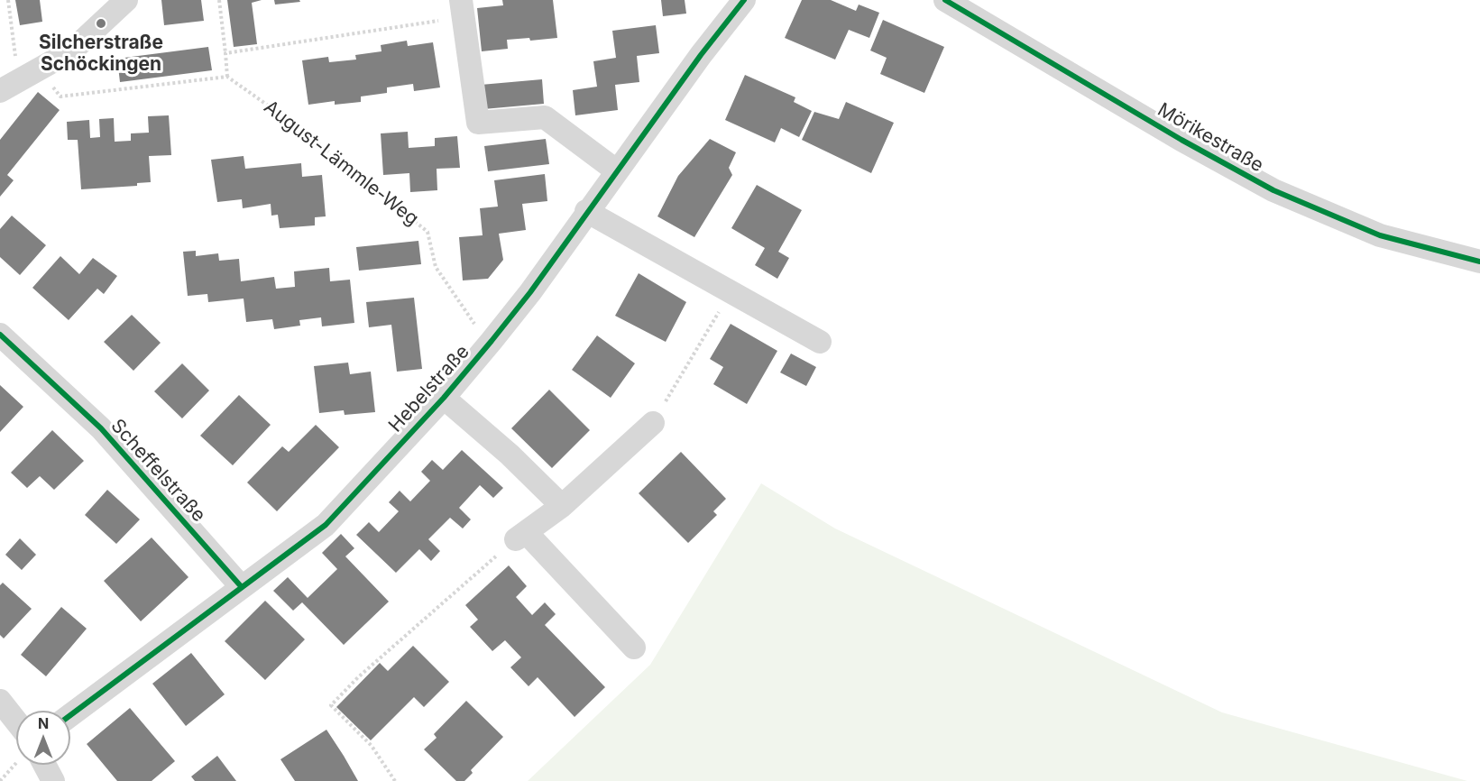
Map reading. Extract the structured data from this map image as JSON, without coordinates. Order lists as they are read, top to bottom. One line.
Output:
{"streets":{"street":["Mörikestraße","Hebelstraße","Scheffelstraße"],"path":["August-Lämmle-Weg"]},"crossings":[["August-Lämmle-Weg","Hebelstraße"],["Hebelstraße","Scheffelstraße"]],"places":["Silcherstraße Schöckingen"],"north":"top"}
